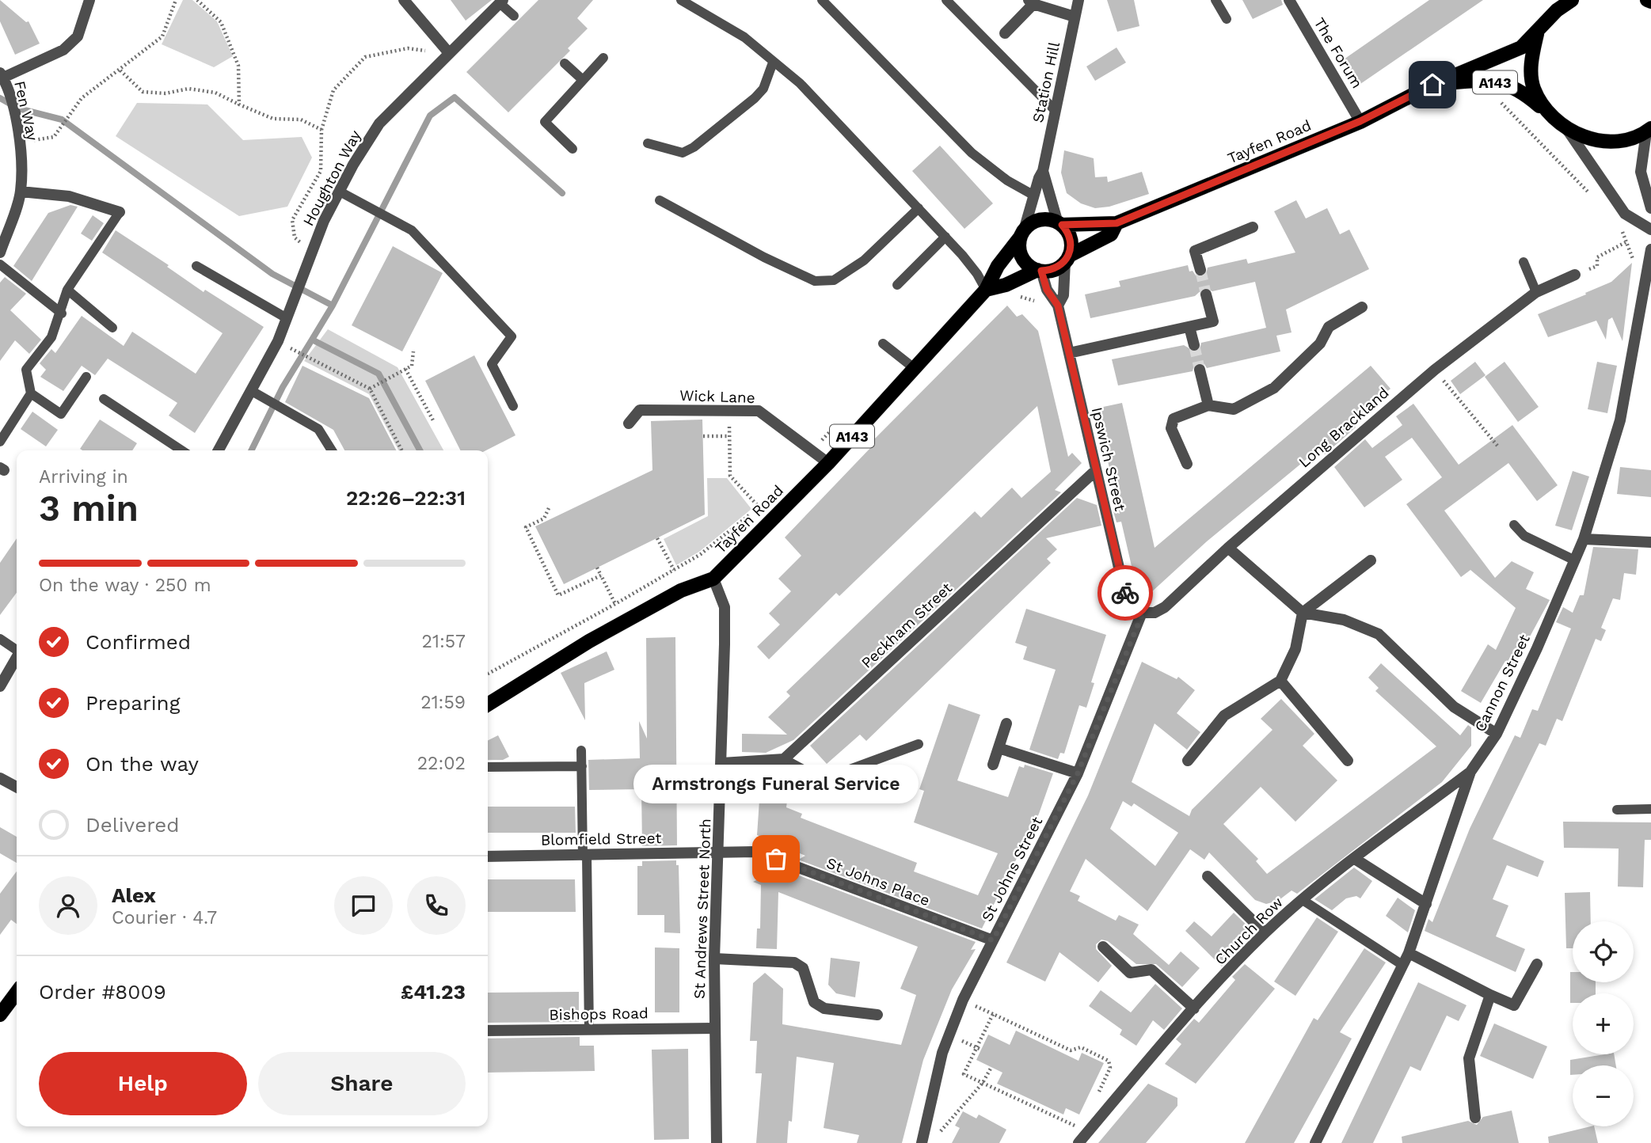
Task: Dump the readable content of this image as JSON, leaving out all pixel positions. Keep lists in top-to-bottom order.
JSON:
{
  "streets": {
    "main road": ["A143", "Tayfen Road"],
    "street": [
      "The Forum",
      "Station Hill",
      "Fen Way",
      "Houghton Way",
      "Wick Lane",
      "Long Brackland",
      "Ipswich Street",
      "Peckham Street",
      "Cannon Street",
      "Blomfield Street",
      "St Johns Street",
      "St Johns Place",
      "St Andrews Street North",
      "Church Row",
      "Bishops Road"
    ]
  },
  "crossings": [
    ["The Forum", "Tayfen Road"],
    ["Station Hill", "Tayfen Road"],
    ["Station Hill", "Ipswich Street"],
    ["A143", "Tayfen Road"],
    ["Tayfen Road", "Wick Lane"],
    ["Tayfen Road", "Ipswich Street"],
    ["Tayfen Road", "St Andrews Street North"],
    ["Long Brackland", "Ipswich Street"],
    ["Long Brackland", "St Johns Street"],
    ["Ipswich Street", "Peckham Street"],
    ["Ipswich Street", "St Johns Street"],
    ["Cannon Street", "Church Row"],
    ["Blomfield Street", "St Johns Place"],
    ["Blomfield Street", "St Andrews Street North"],
    ["St Johns Street", "St Johns Place"],
    ["St Johns Place", "St Andrews Street North"],
    ["St Andrews Street North", "Bishops Road"]
  ],
  "places": ["Armstrongs Funeral Service"],
  "page": {
    "heading": ["3 min", "Arriving in", "22:26–22:31"],
    "panel": [
      "Alex",
      "Courier · 4.7",
      "Order #8009",
      "£41.23"
    ],
    "bar": "On the way · 250 m",
    "list": [
      ["Confirmed", "21:57"],
      ["Preparing", "21:59"],
      ["On the way", "22:02"],
      "Delivered"
    ],
    "bubble": "Armstrongs Funeral Service",
    "map_buttons": ["+", "−"],
    "buttons": ["Help", "Share"]
  }
}
